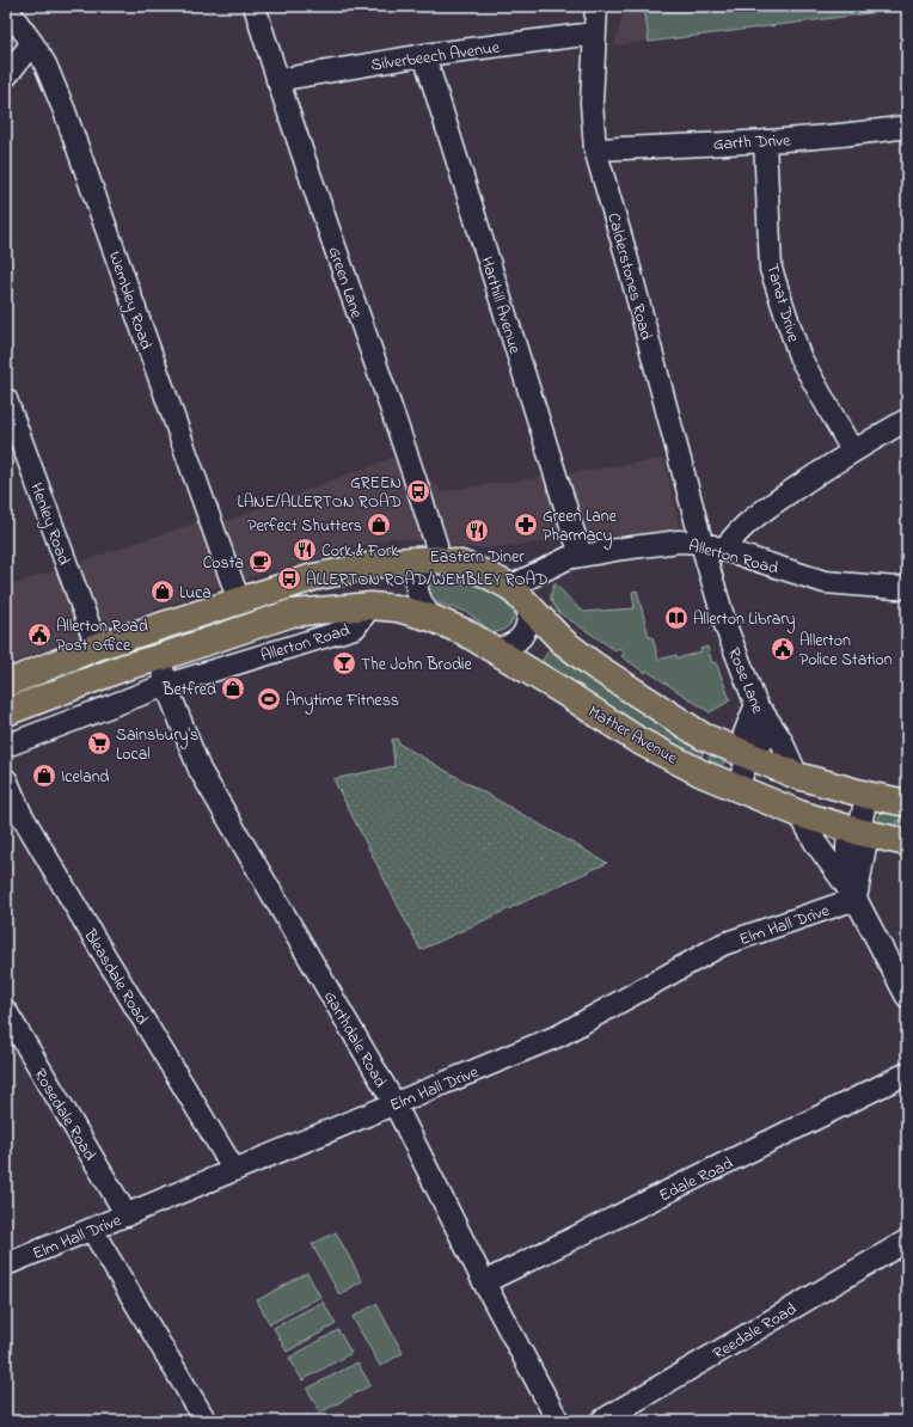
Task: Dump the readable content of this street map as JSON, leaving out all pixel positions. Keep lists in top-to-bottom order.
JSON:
{
  "streets": {
    "main road": ["Allerton Road", "Mather Avenue"],
    "street": [
      "Silverbeech Avenue",
      "Garth Drive",
      "Calderstones Road",
      "Green Lane",
      "Wembley Road",
      "Tanat Drive",
      "Harthill Avenue",
      "Henley Road",
      "Rose Lane",
      "Elm Hall Drive",
      "Bleasdale Road",
      "Garthdale Road",
      "Rosedale Road",
      "Edale Road",
      "Reedale Road"
    ]
  },
  "crossings": [
    ["Silverbeech Avenue", "Calderstones Road"],
    ["Silverbeech Avenue", "Green Lane"],
    ["Silverbeech Avenue", "Harthill Avenue"],
    ["Garth Drive", "Calderstones Road"],
    ["Garth Drive", "Tanat Drive"],
    ["Calderstones Road", "Allerton Road"],
    ["Calderstones Road", "Rose Lane"],
    ["Green Lane", "Mather Avenue"],
    ["Wembley Road", "Mather Avenue"],
    ["Harthill Avenue", "Allerton Road"],
    ["Allerton Road", "Rose Lane"],
    ["Allerton Road", "Mather Avenue"],
    ["Allerton Road", "Garthdale Road"],
    ["Rose Lane", "Mather Avenue"],
    ["Elm Hall Drive", "Bleasdale Road"],
    ["Elm Hall Drive", "Garthdale Road"],
    ["Elm Hall Drive", "Rosedale Road"],
    ["Garthdale Road", "Edale Road"]
  ],
  "places": {
    "bus stop": ["GREEN LANE/ALLERTON ROAD", "ALLERTON ROAD/WEMBLEY ROAD"],
    "shop": [
      "Perfect Shutters",
      "Luca",
      "Betfred",
      "Iceland"
    ],
    "pharmacy": ["Green Lane Pharmacy"],
    "restaurant": ["Eastern Diner", "Cork & Fork"],
    "cafe": ["Costa"],
    "library": ["Allerton Library"],
    "public building": ["Allerton Road Post Office", "Allerton Police Station"],
    "bar": ["The John Brodie"],
    "sports": ["Anytime Fitness"],
    "supermarket": ["Sainsbury's Local"]
  }
}
